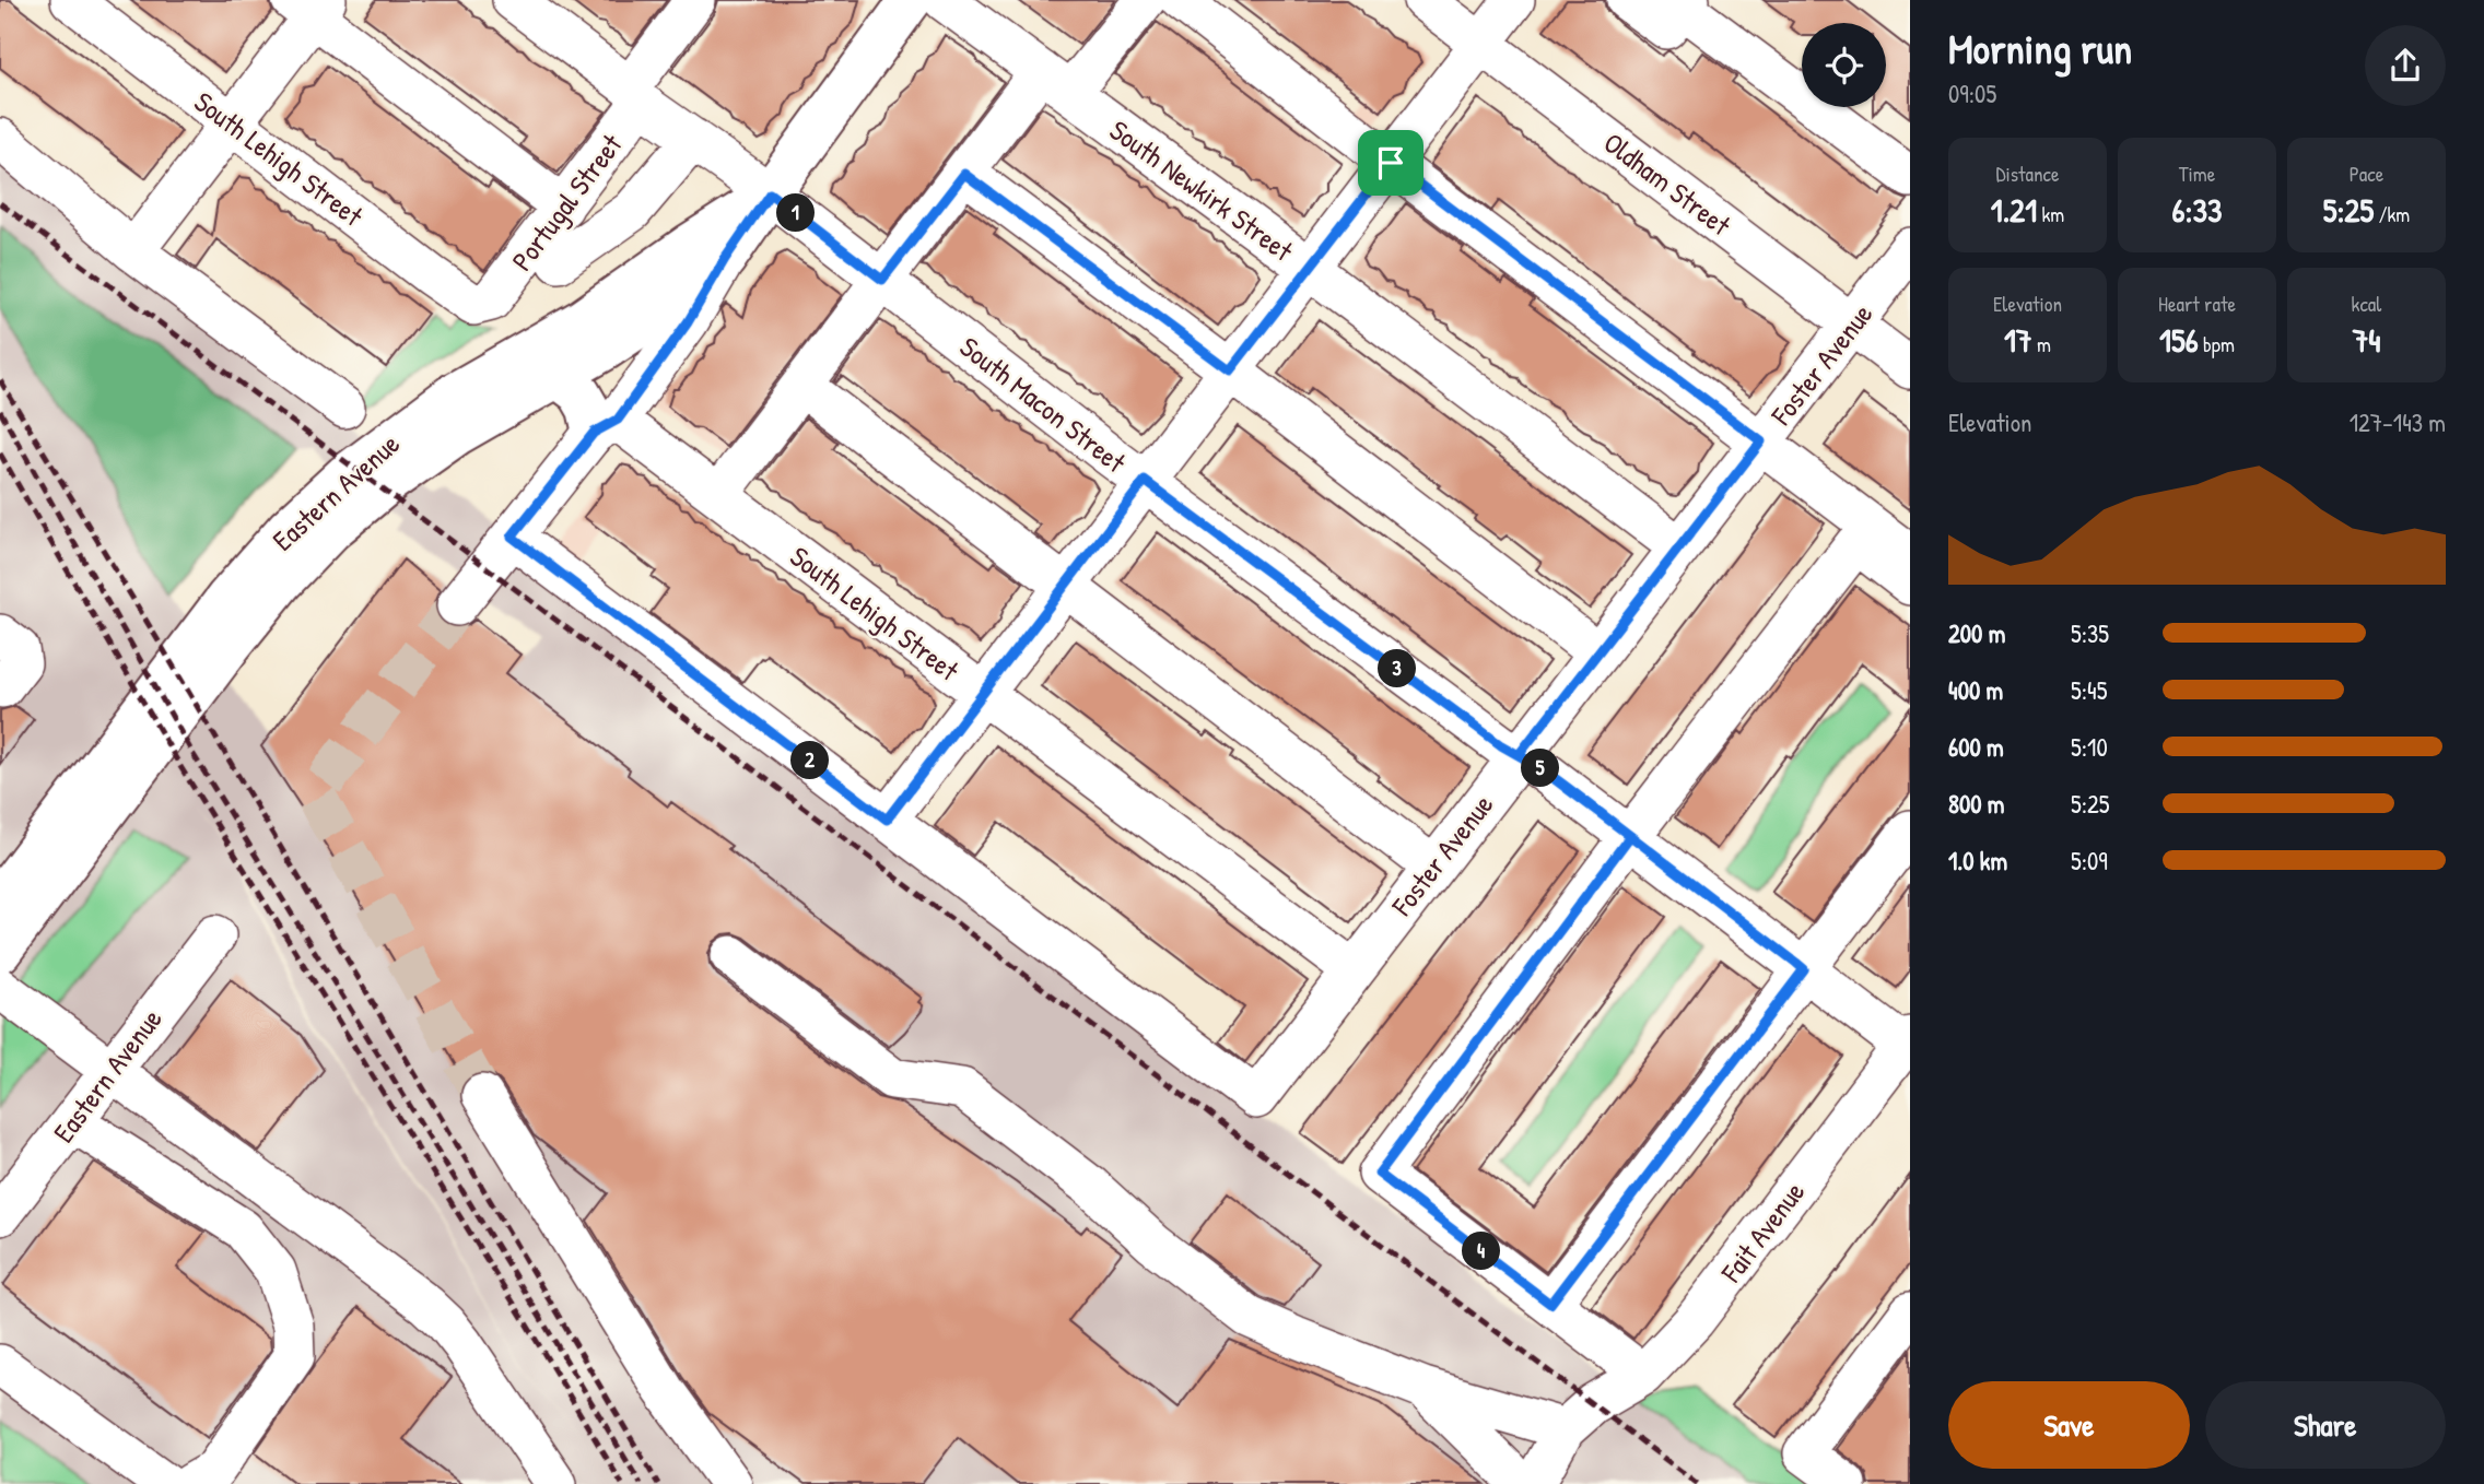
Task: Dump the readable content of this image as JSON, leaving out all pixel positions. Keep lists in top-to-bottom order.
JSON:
{
  "streets": {
    "main road": ["Eastern Avenue"],
    "street": [
      "South Lehigh Street",
      "Oldham Street",
      "South Newkirk Street",
      "Portugal Street",
      "Foster Avenue",
      "South Macon Street",
      "Fait Avenue"
    ]
  },
  "crossings": [
    ["South Lehigh Street", "Portugal Street"],
    ["South Lehigh Street", "Foster Avenue"],
    ["South Lehigh Street", "Eastern Avenue"],
    ["Oldham Street", "Foster Avenue"],
    ["South Newkirk Street", "Foster Avenue"],
    ["Portugal Street", "South Macon Street"],
    ["Foster Avenue", "South Macon Street"],
    ["South Macon Street", "Eastern Avenue"],
    ["South Macon Street", "Fait Avenue"]
  ],
  "page": {
    "heading": ["Morning run", "09:05"],
    "stats": [
      ["Distance", "1.21 km"],
      ["Time", "6:33"],
      ["Pace", "5:25 /km"],
      ["Elevation", "17 m"],
      ["Heart rate", "156 bpm"],
      ["kcal", "74"]
    ],
    "pins": [
      "1",
      "3",
      "2",
      "5",
      "4"
    ],
    "chart": ["Elevation", "127–143 m"],
    "list": [
      {
        "name": "200 m",
        "note": "5:35"
      },
      {
        "name": "400 m",
        "note": "5:45"
      },
      {
        "name": "600 m",
        "note": "5:10"
      },
      {
        "name": "800 m",
        "note": "5:25"
      },
      {
        "name": "1.0 km",
        "note": "5:09"
      }
    ],
    "buttons": ["Save", "Share"]
  }
}
